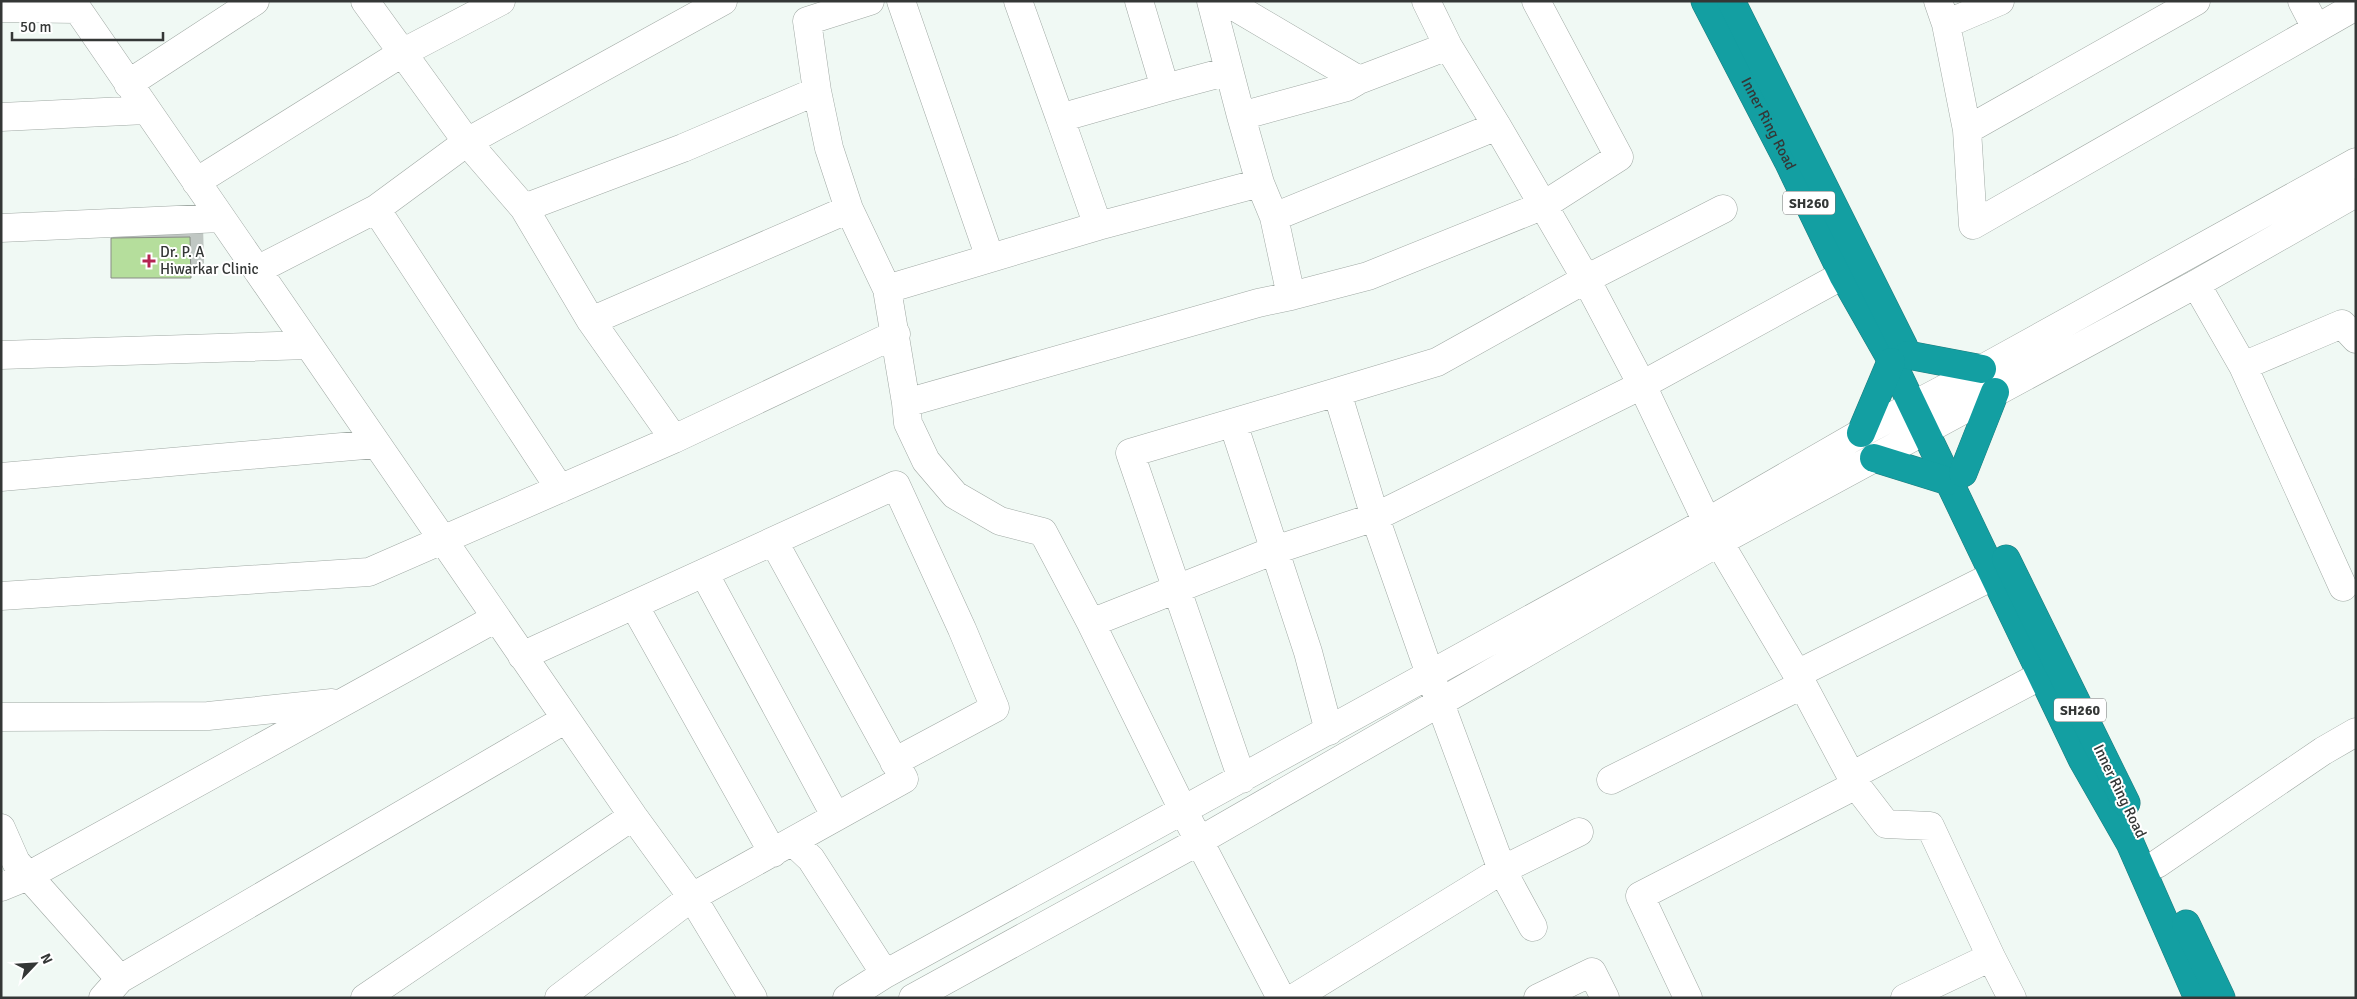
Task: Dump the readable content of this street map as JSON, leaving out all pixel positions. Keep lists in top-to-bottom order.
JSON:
{
  "streets": {
    "highway": ["Inner Ring Road", "SH260"]
  },
  "places": {
    "health": ["Dr. P. A Hiwarkar Clinic"]
  },
  "scale_bar": "50 m",
  "north": "top right"
}
